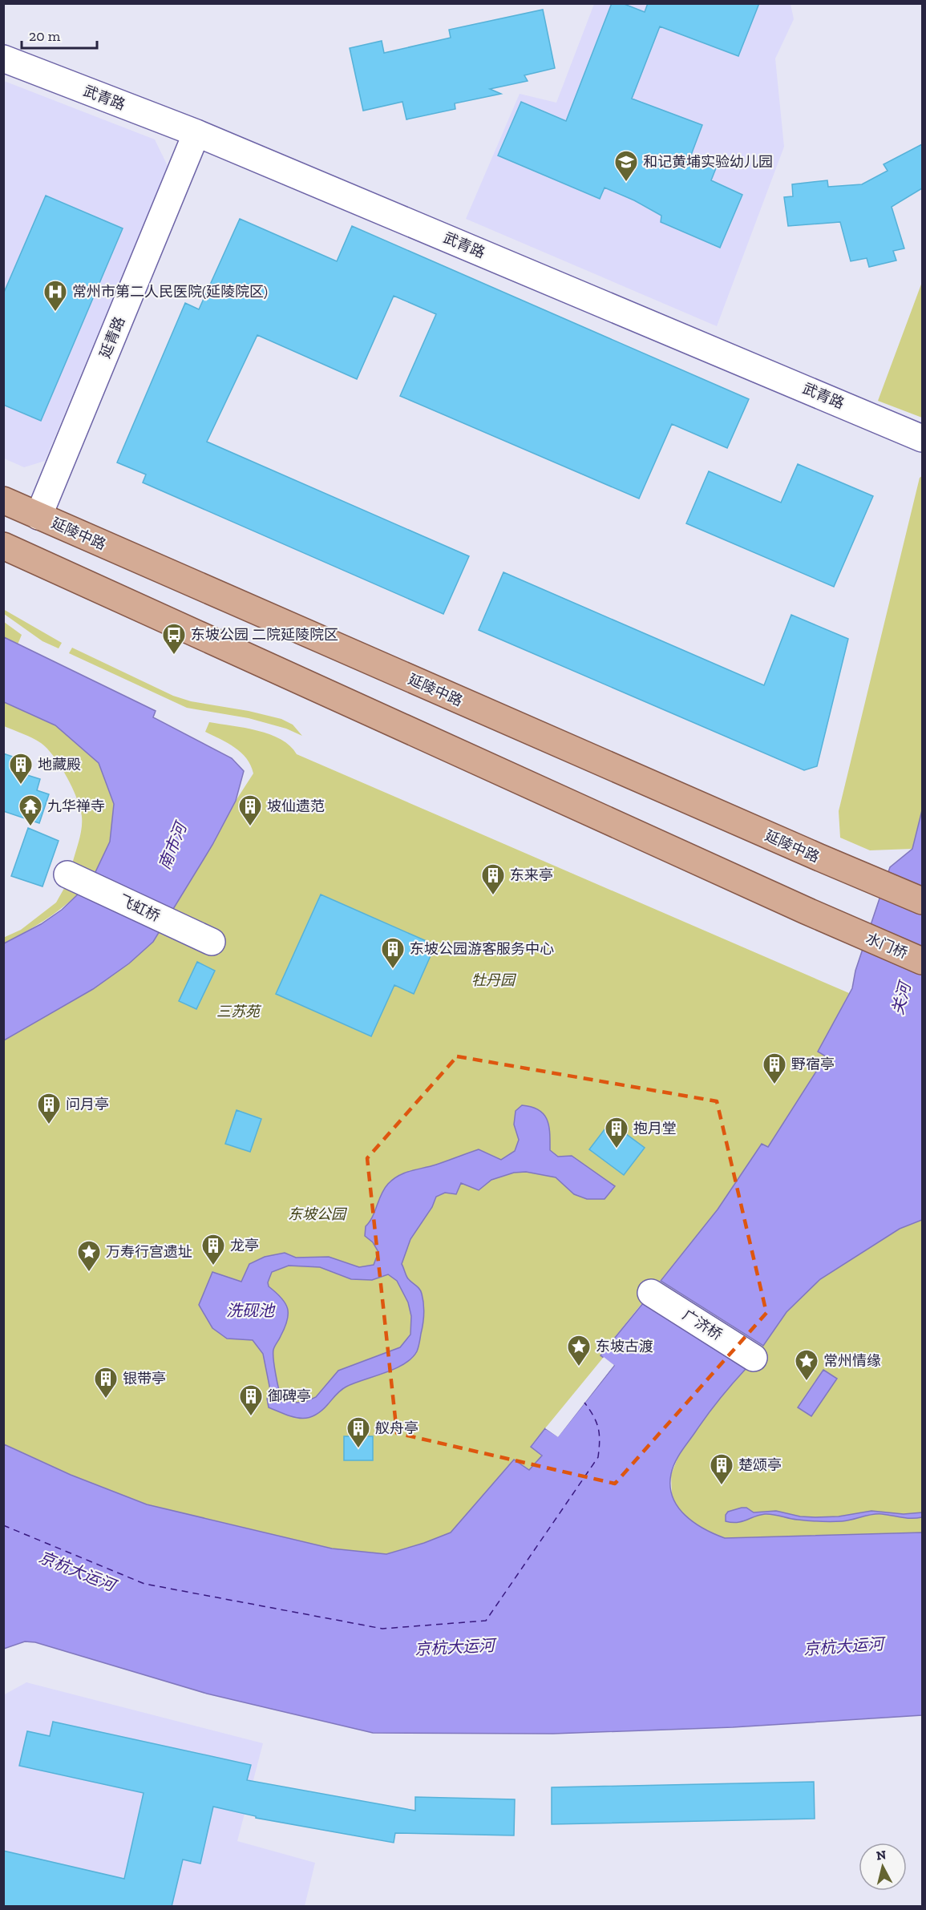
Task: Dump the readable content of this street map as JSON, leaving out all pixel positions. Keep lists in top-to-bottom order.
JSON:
{
  "streets": {
    "main road": ["延陵中路", "水门桥"],
    "street": [
      "武青路",
      "延青路",
      "飞虹桥",
      "广济桥"
    ]
  },
  "crossings": [
    ["武青路", "延青路"],
    ["延青路", "延陵中路"]
  ],
  "water": [
    "南市河",
    "关河",
    "洗砚池",
    "京杭大运河"
  ],
  "parks": ["牡丹园", "三苏苑", "东坡公园"],
  "places": {
    "school or university": ["和记黄埔实验幼儿园"],
    "hospital": ["常州市第二人民医院(延陵院区)"],
    "bus stop": ["东坡公园 二院延陵院区"],
    "building": [
      "地藏殿",
      "坡仙遗范",
      "东来亭",
      "东坡公园游客服务中心",
      "野宿亭",
      "问月亭",
      "抱月堂",
      "龙亭",
      "银带亭",
      "御碑亭",
      "舣舟亭",
      "楚颂亭"
    ],
    "temple": ["九华禅寺"],
    "place": ["万寿行宫遗址", "东坡古渡", "常州情缘"]
  },
  "scale_bar": "20 m",
  "north": "top"
}
